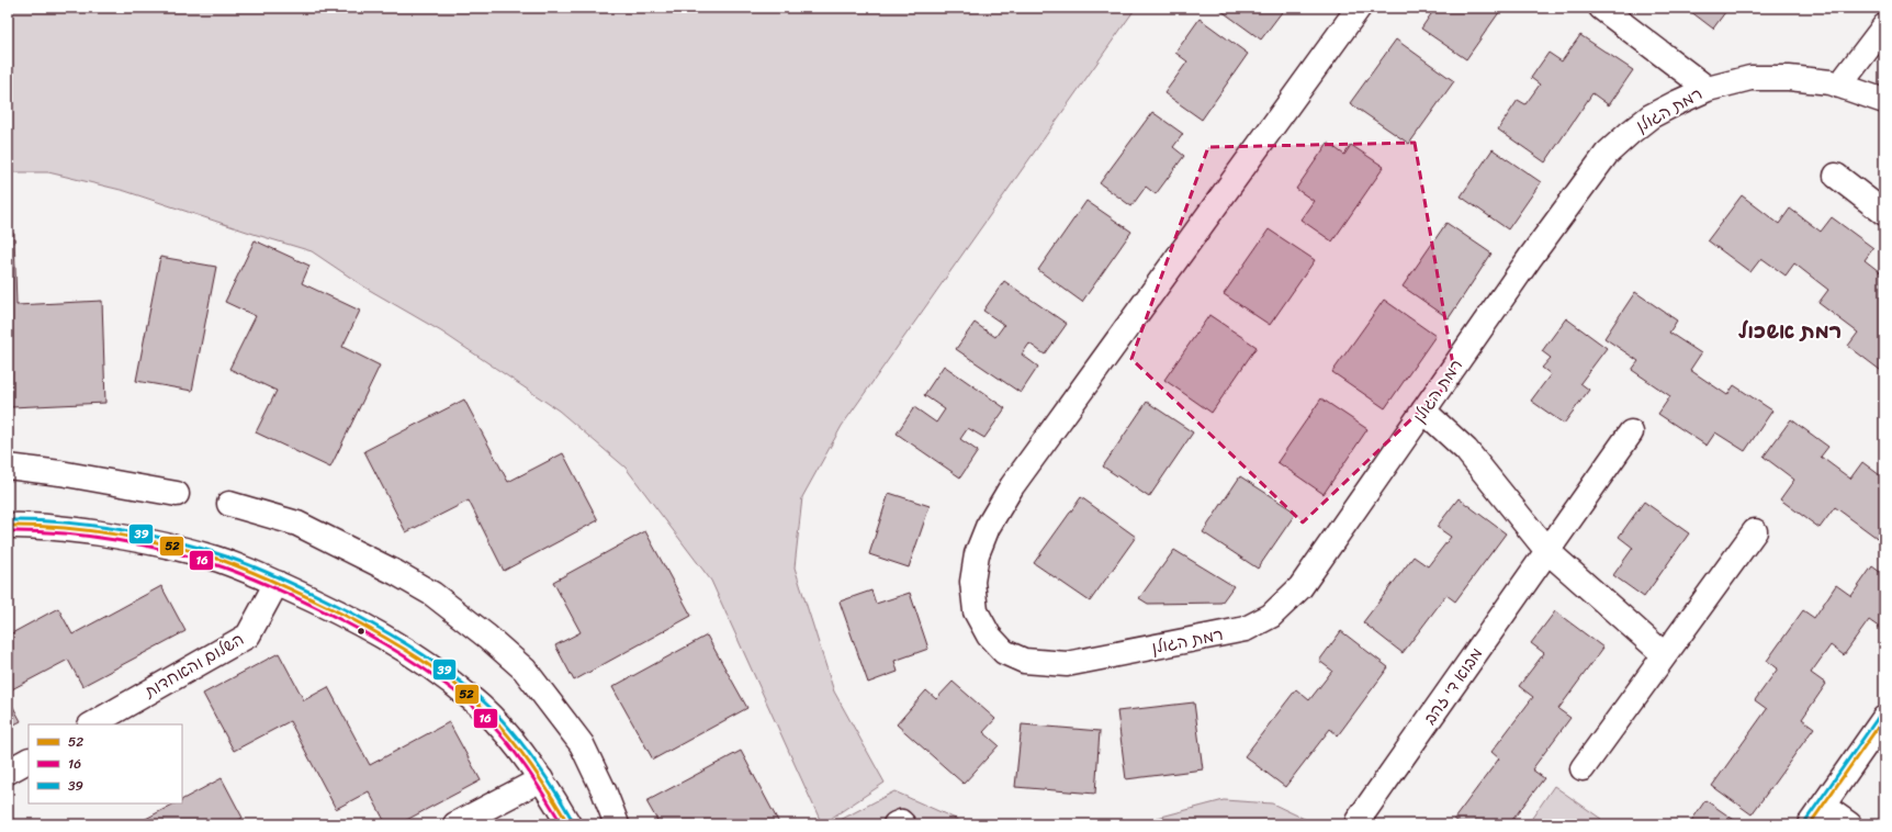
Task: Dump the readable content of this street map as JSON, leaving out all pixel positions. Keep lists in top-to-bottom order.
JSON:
{
  "streets": {
    "street": ["רמת הגולן", "השלום והאחדות", "מבוא די זהב"]
  },
  "districts": ["רמת אשכול"],
  "lines": ["transit line 39", "transit line 52", "transit line 16"],
  "legend": ["52", "16", "39"]
}
